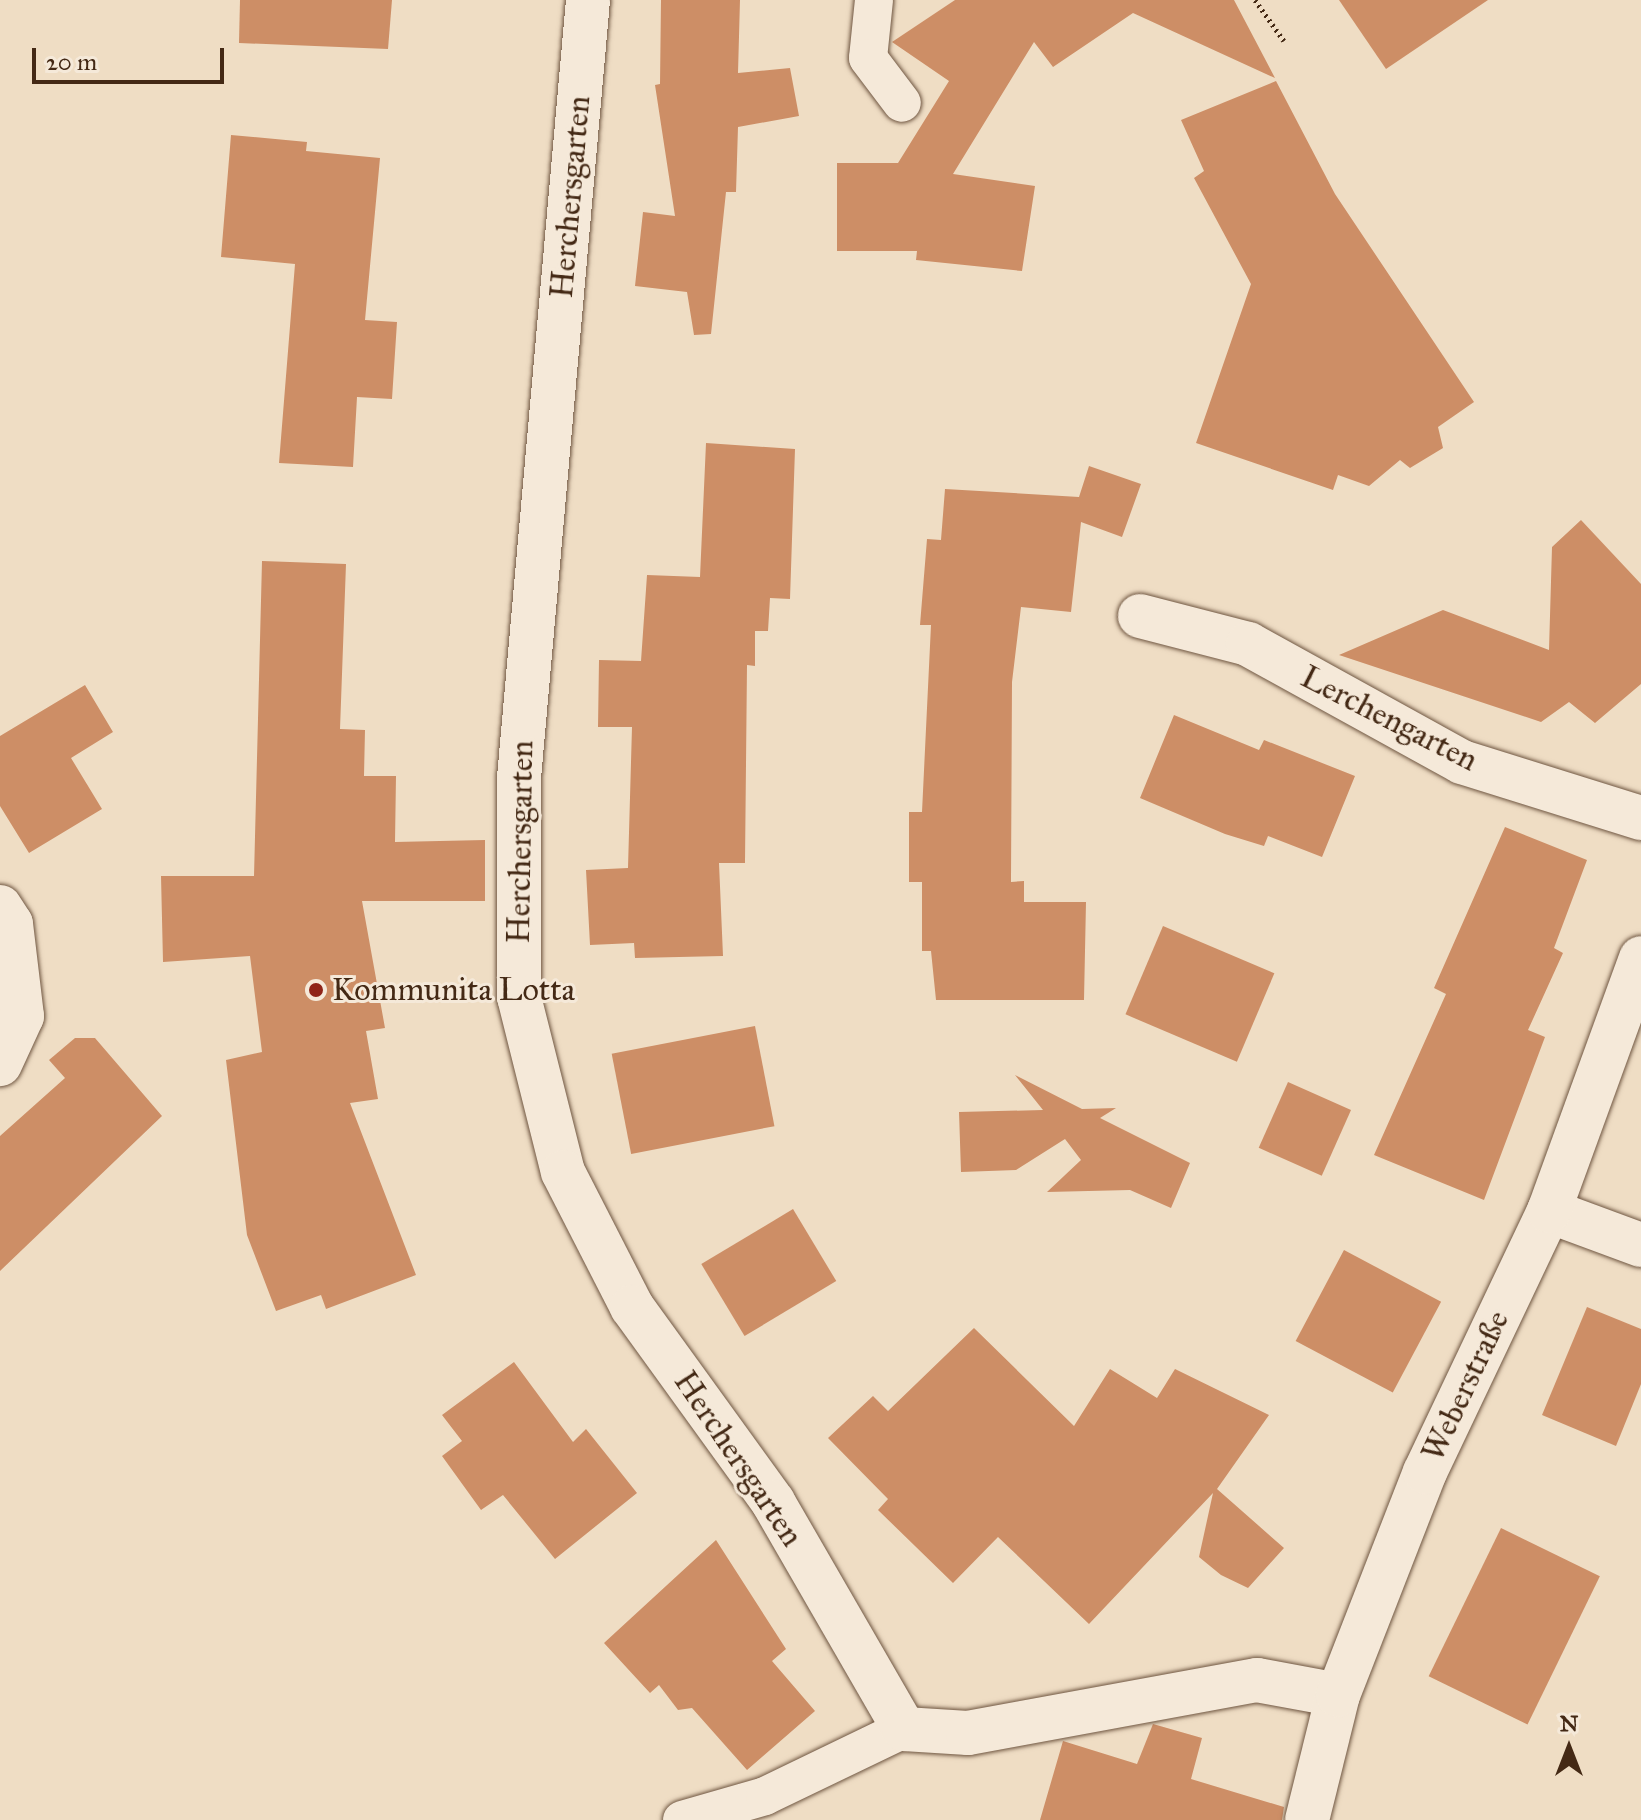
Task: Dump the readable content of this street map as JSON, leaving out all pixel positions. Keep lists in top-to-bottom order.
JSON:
{
  "streets": {
    "street": ["Herchersgarten", "Lerchengarten", "Weberstraße"]
  },
  "places": ["Kommunita Lotta"],
  "scale_bar": "20 m",
  "north": "top"
}
